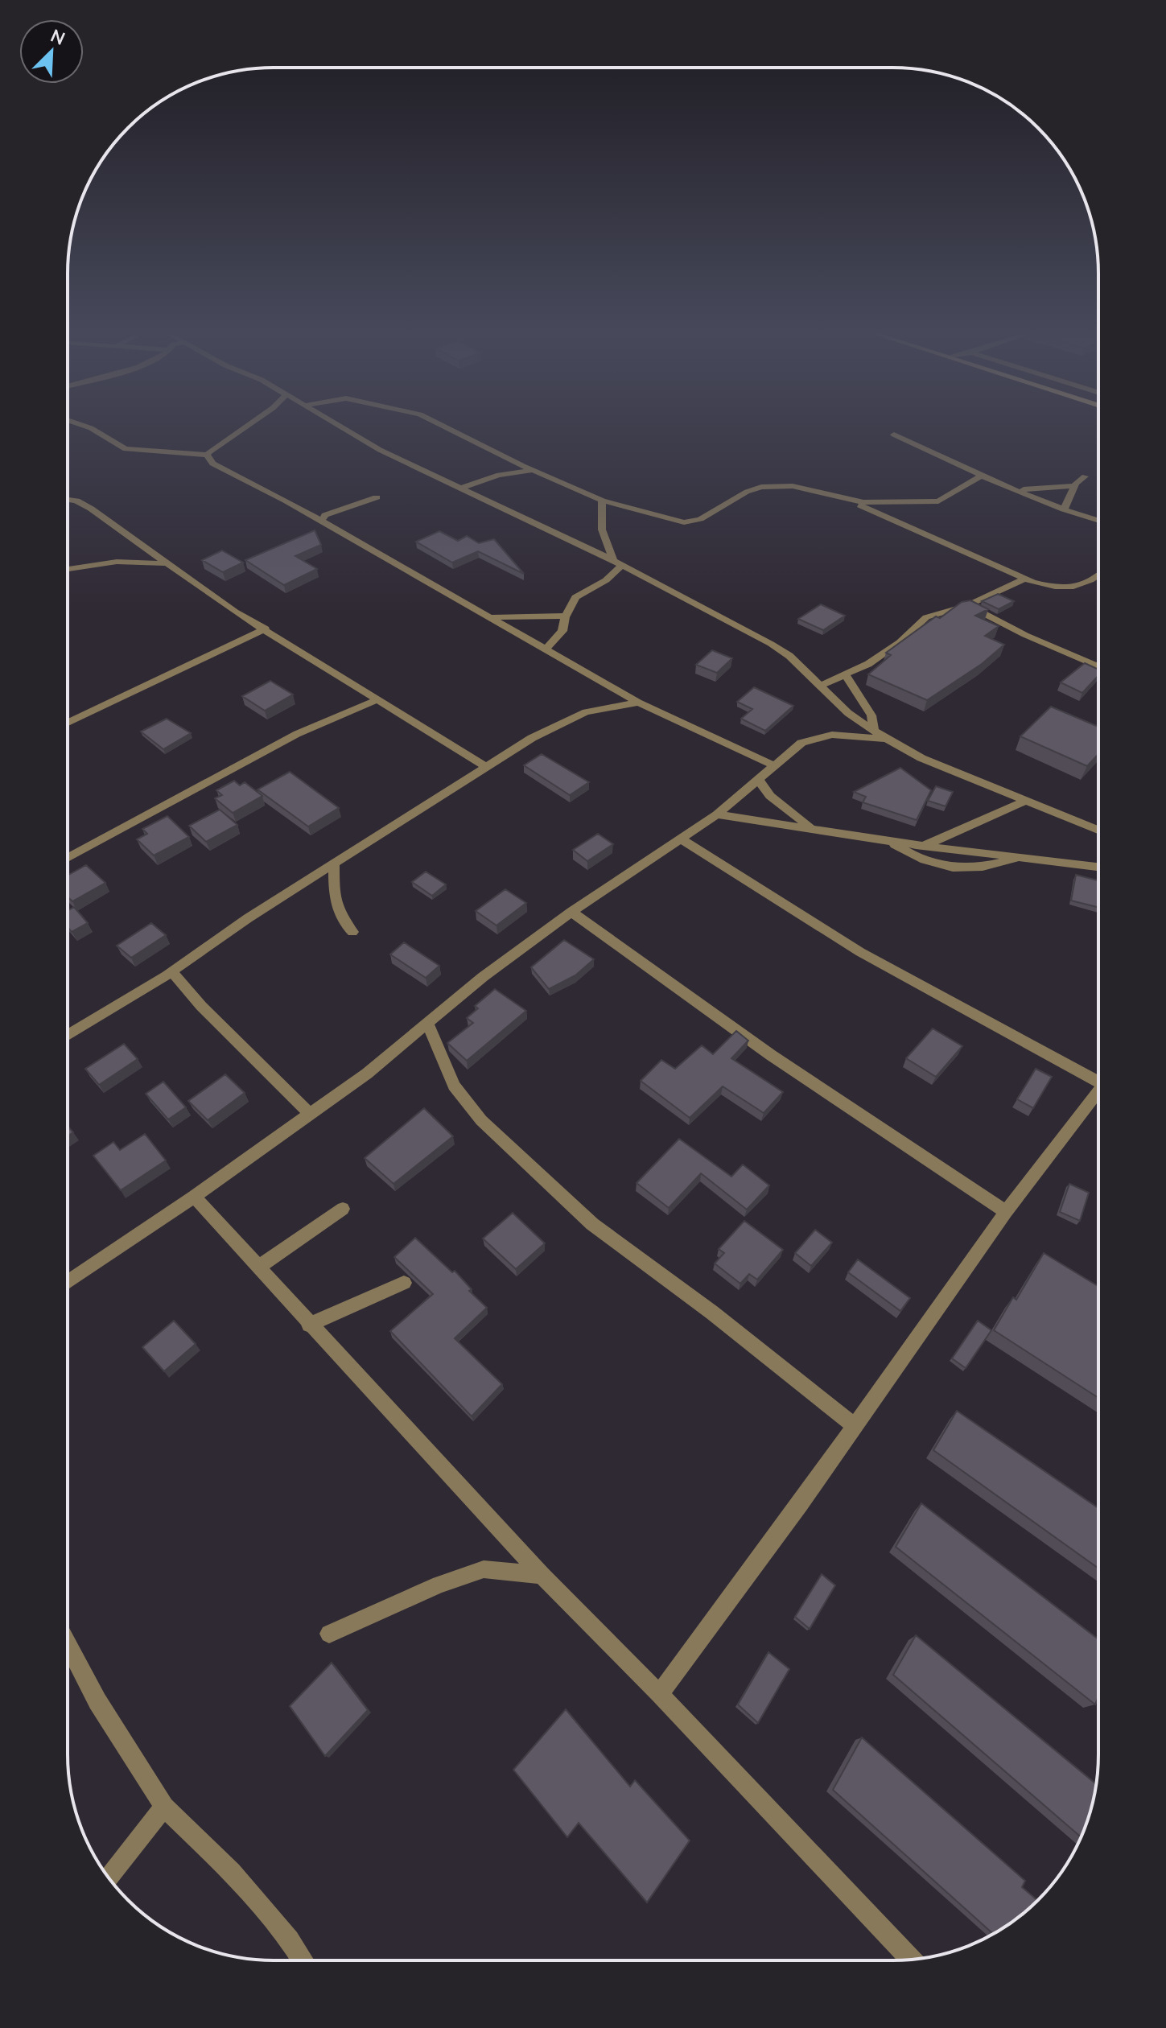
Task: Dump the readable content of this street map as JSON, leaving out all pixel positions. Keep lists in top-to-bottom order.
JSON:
{
  "north": "top right"
}
